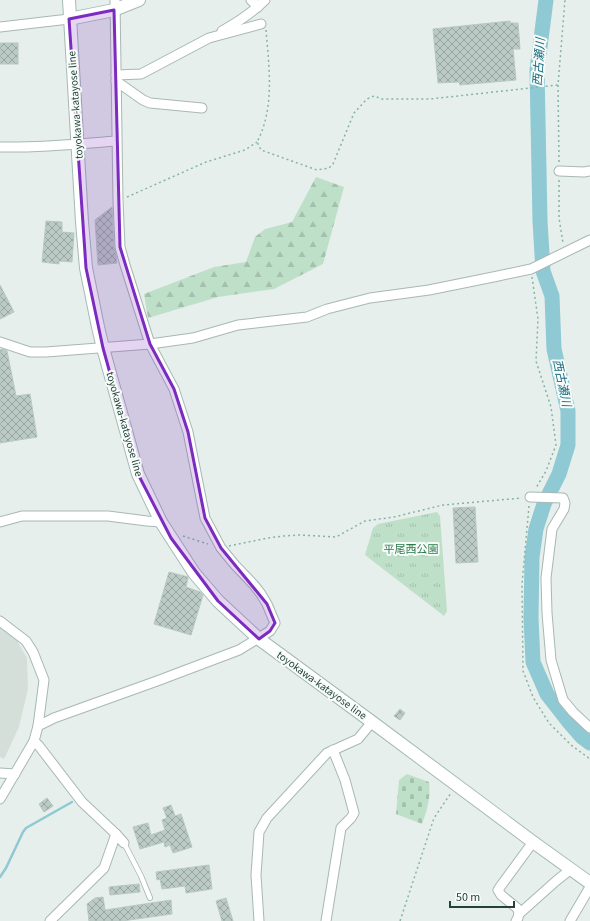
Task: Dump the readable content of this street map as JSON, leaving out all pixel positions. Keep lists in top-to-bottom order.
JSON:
{
  "streets": {
    "main road": ["toyokawa-katayose line"]
  },
  "water": ["西古瀬川"],
  "parks": ["平尾西公園"],
  "scale_bar": "50 m"
}
